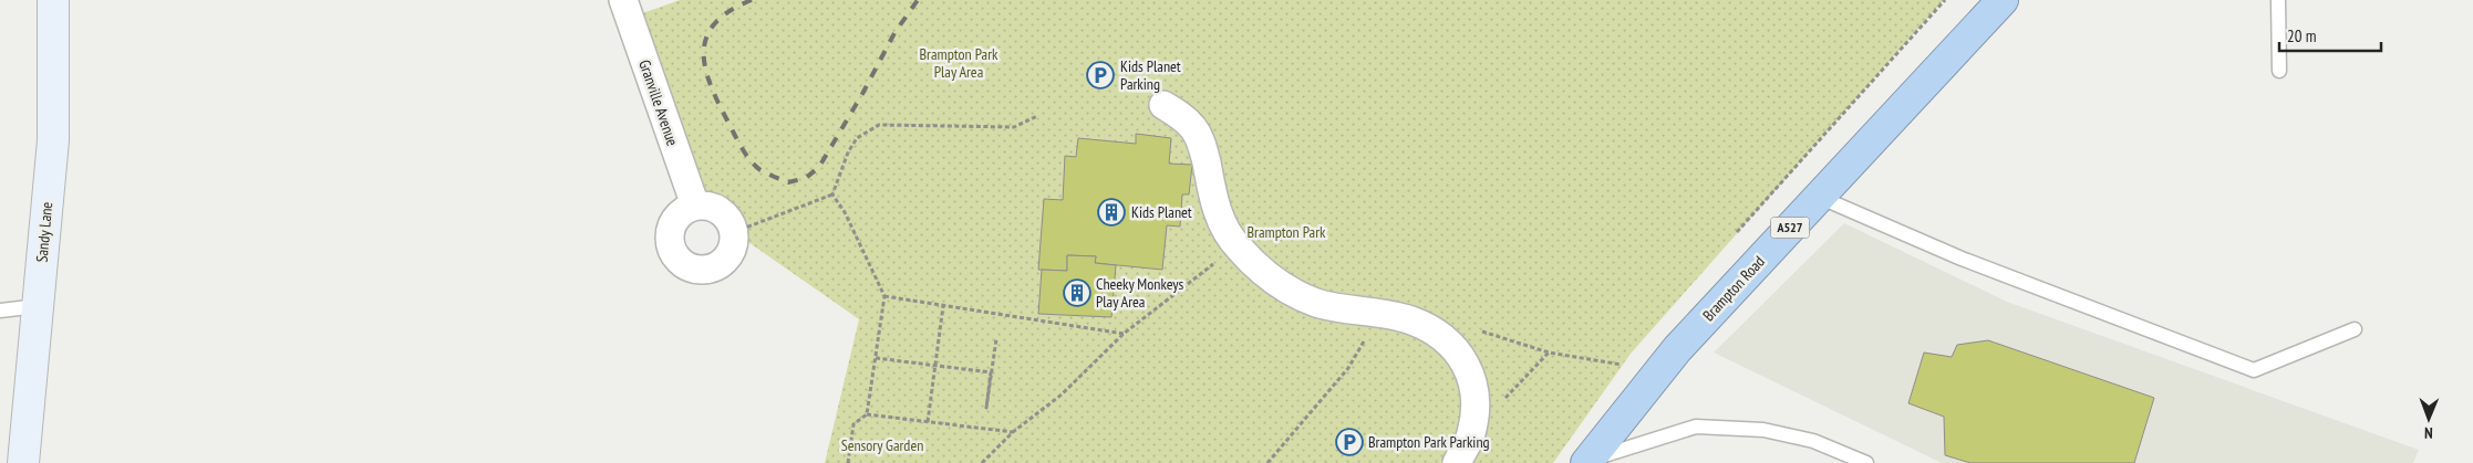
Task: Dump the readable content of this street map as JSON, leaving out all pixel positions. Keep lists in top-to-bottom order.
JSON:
{
  "streets": {
    "highway": ["A527", "Brampton Road"],
    "street": ["Granville Avenue", "Sandy Lane"]
  },
  "parks": ["Brampton Park Play Area", "Brampton Park", "Sensory Garden"],
  "places": {
    "parking": ["Kids Planet Parking", "Brampton Park Parking"],
    "building": ["Kids Planet", "Cheeky Monkeys Play Area"]
  },
  "scale_bar": "20 m",
  "north": "bottom"
}
